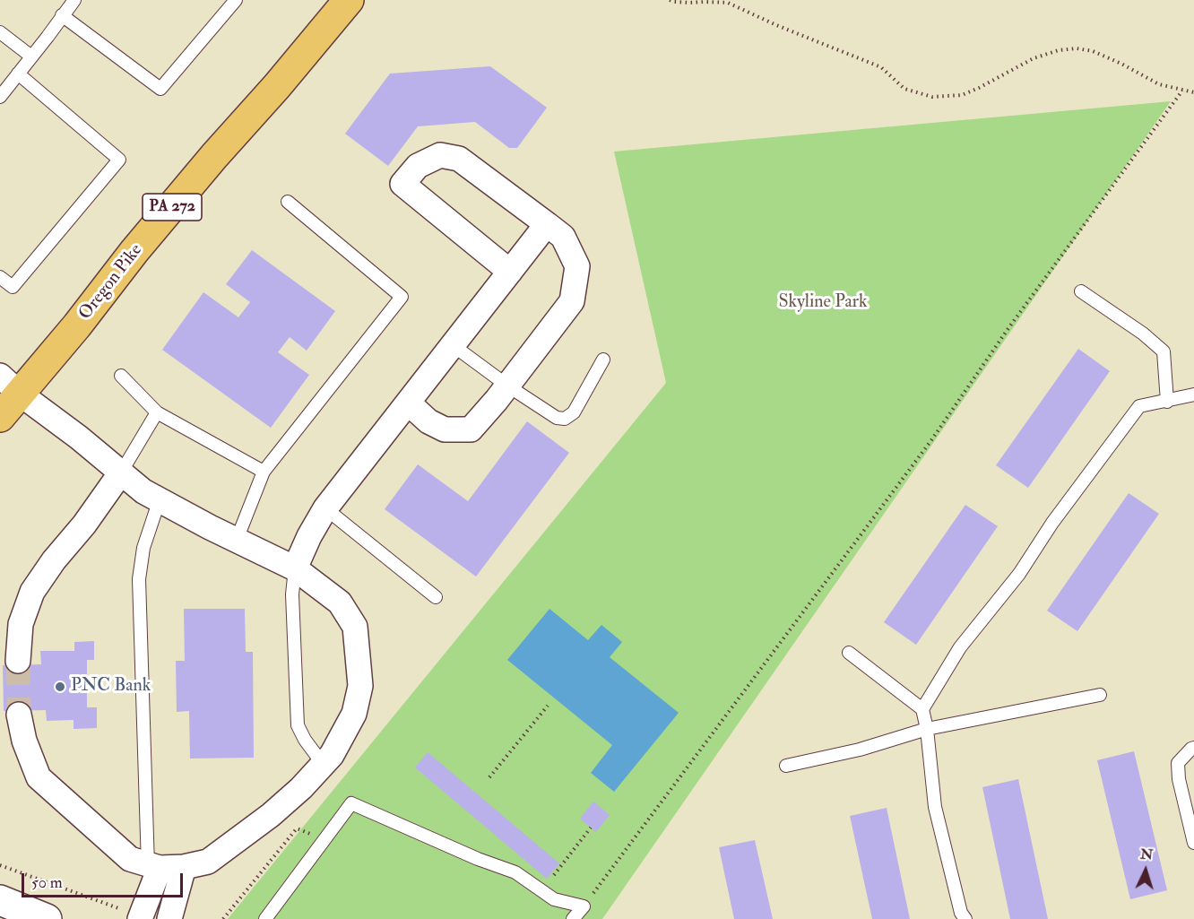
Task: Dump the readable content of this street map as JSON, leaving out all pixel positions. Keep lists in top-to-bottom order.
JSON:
{
  "streets": {
    "main road": ["PA 272", "Oregon Pike"]
  },
  "parks": ["Skyline Park"],
  "places": ["PNC Bank"],
  "scale_bar": "50 m",
  "north": "top"
}
